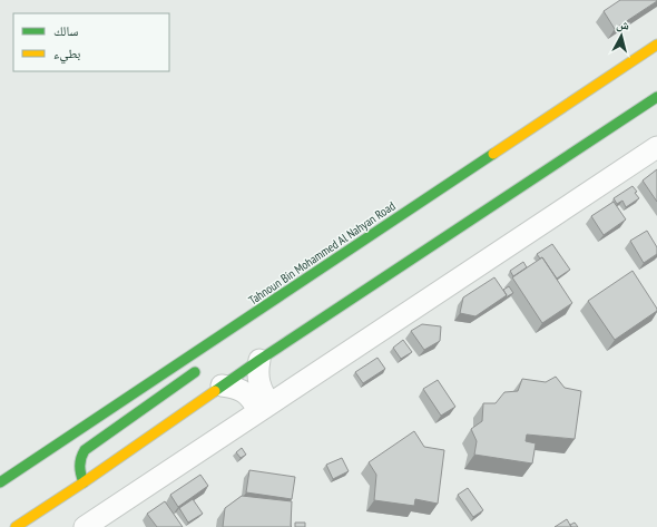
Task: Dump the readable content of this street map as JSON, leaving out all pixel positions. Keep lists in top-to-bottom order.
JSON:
{
  "streets": {
    "main road": ["Tahnoun Bin Mohammed Al Nahyan Road"]
  },
  "legend": ["سالك", "بطيء"],
  "north": "top"
}
